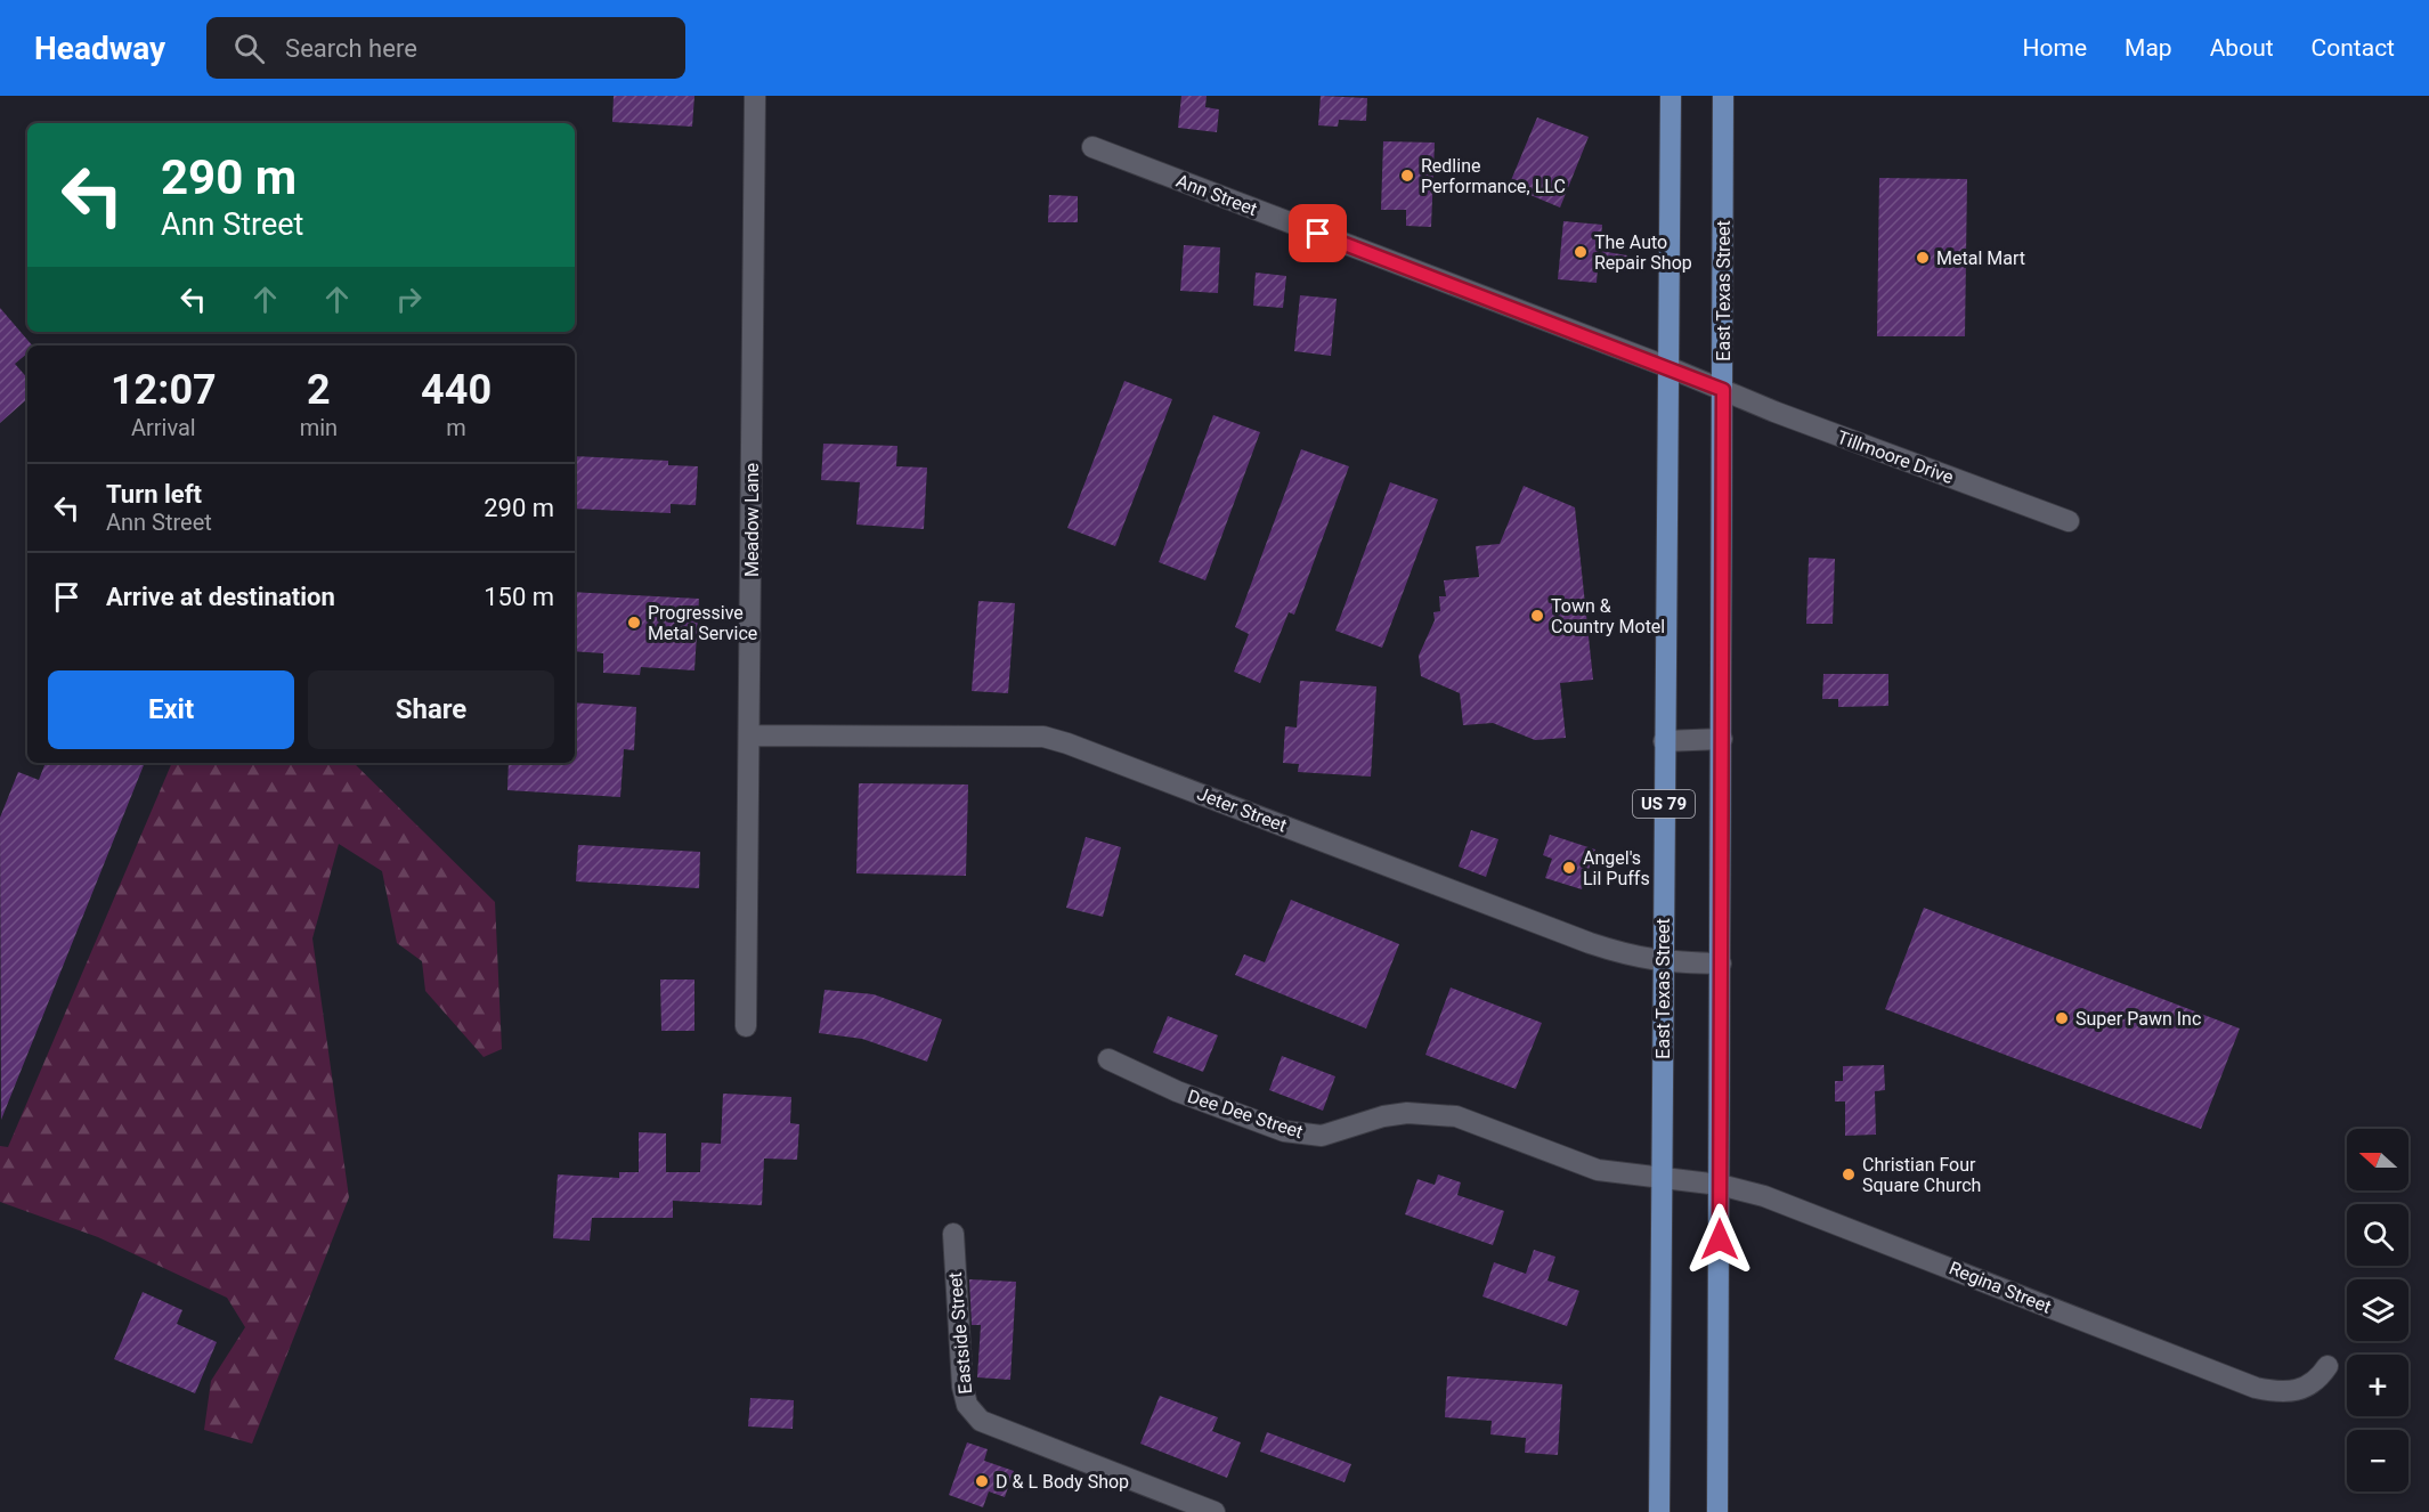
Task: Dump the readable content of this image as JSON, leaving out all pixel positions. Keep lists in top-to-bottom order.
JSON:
{
  "streets": {
    "main road": ["East Texas Street", "US 79"],
    "street": [
      "Ann Street",
      "Tillmoore Drive",
      "Meadow Lane",
      "Jeter Street",
      "Dee Dee Street",
      "Regina Street",
      "Eastside Street"
    ]
  },
  "crossings": [
    ["Ann Street", "East Texas Street"],
    ["Ann Street", "Tillmoore Drive"],
    ["East Texas Street", "Tillmoore Drive"],
    ["East Texas Street", "Jeter Street"],
    ["East Texas Street", "Dee Dee Street"],
    ["East Texas Street", "Regina Street"],
    ["Meadow Lane", "Jeter Street"],
    ["Dee Dee Street", "Regina Street"]
  ],
  "places": [
    "Redline Performance, LLC",
    "The Auto Repair Shop",
    "Metal Mart",
    "Town & Country Motel",
    "Progressive Metal Service",
    "Angel's Lil Puffs",
    "Super Pawn Inc",
    "Christian Four Square Church",
    "D & L Body Shop"
  ],
  "north": "left",
  "page": {
    "header": "Headway",
    "search": "Search here",
    "nav": [
      "Home",
      "Map",
      "About",
      "Contact"
    ],
    "turn": ["290 m", "Ann Street"],
    "eta": [
      "12:07",
      "Arrival",
      "2",
      "min",
      "440",
      "m"
    ],
    "list": [
      {
        "name": "Turn left",
        "note": "Ann Street",
        "value": "290 m"
      },
      {
        "name": "Arrive at destination",
        "value": "150 m"
      }
    ],
    "buttons": ["Exit", "Share"],
    "map_buttons": ["+", "−"]
  }
}
